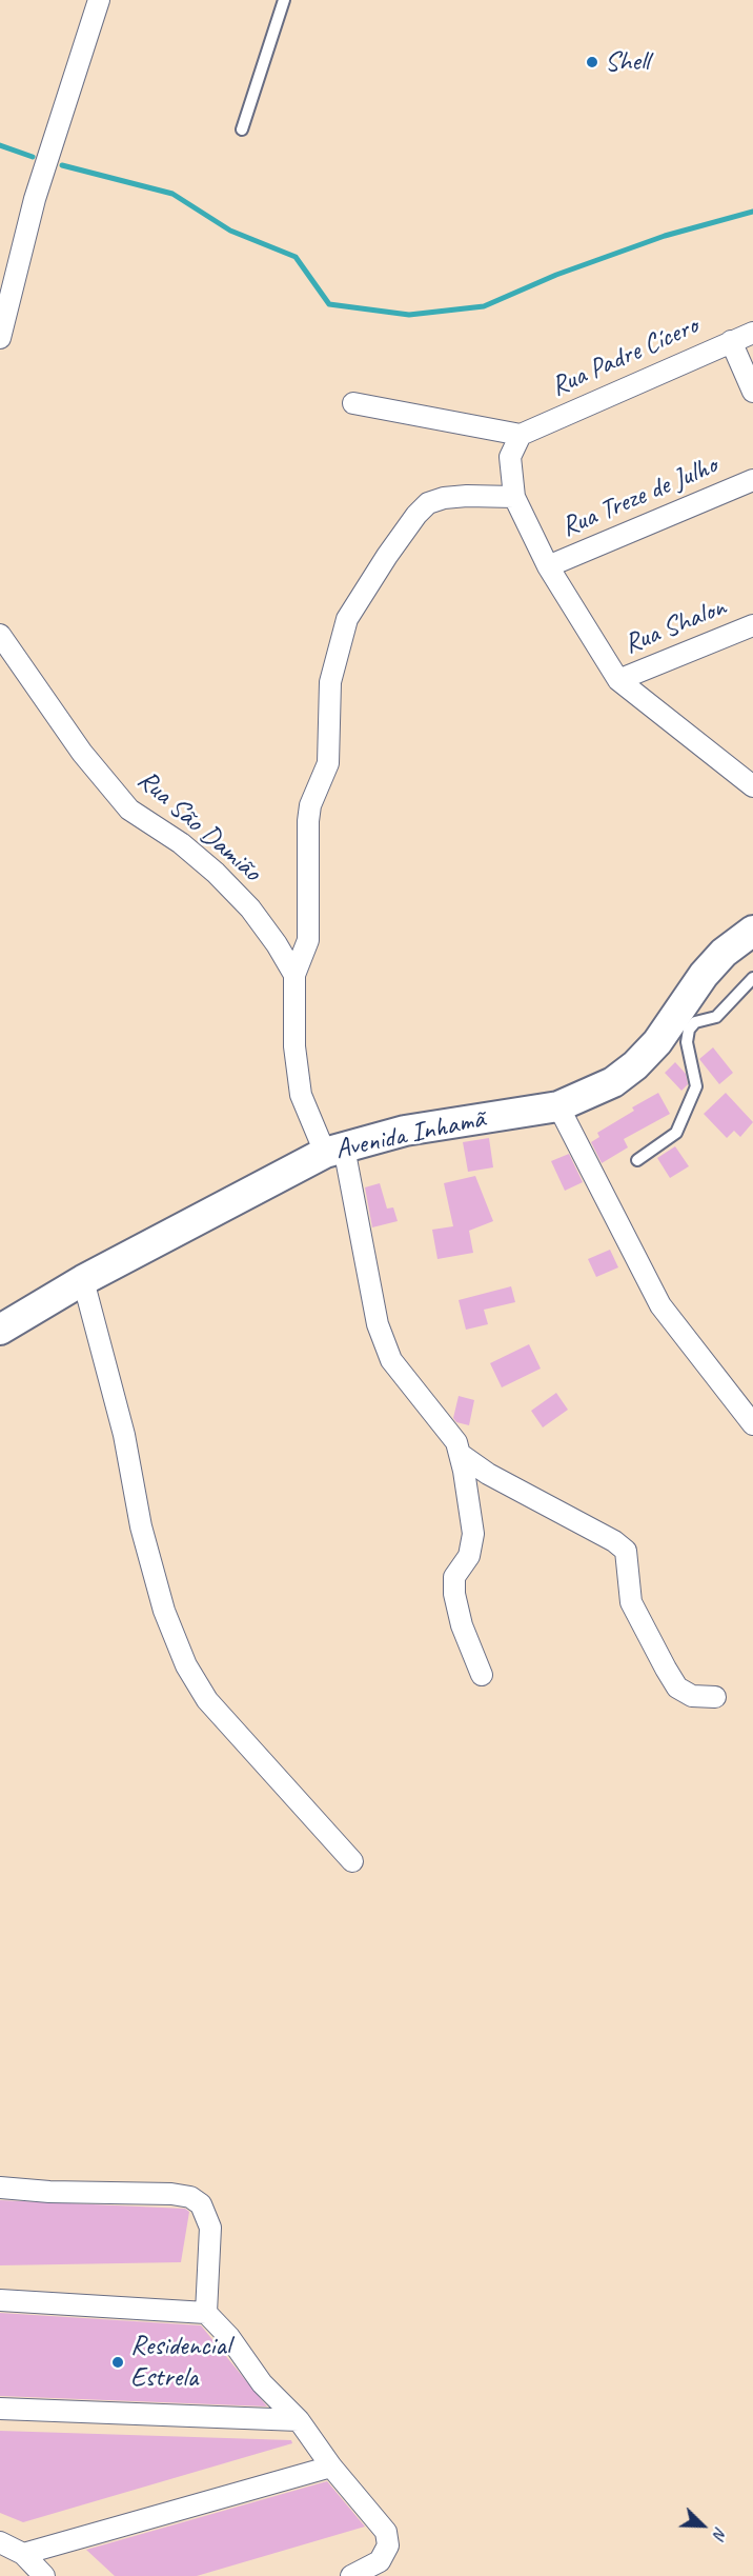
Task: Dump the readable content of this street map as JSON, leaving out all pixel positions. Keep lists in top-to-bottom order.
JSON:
{
  "streets": {
    "street": [
      "Rua Padre Cícero",
      "Rua Treze de Julho",
      "Rua Shalon",
      "Rua São Damião",
      "Avenida Inhamã"
    ]
  },
  "places": ["Shell", "Residencial Estrela"],
  "north": "bottom right"
}
